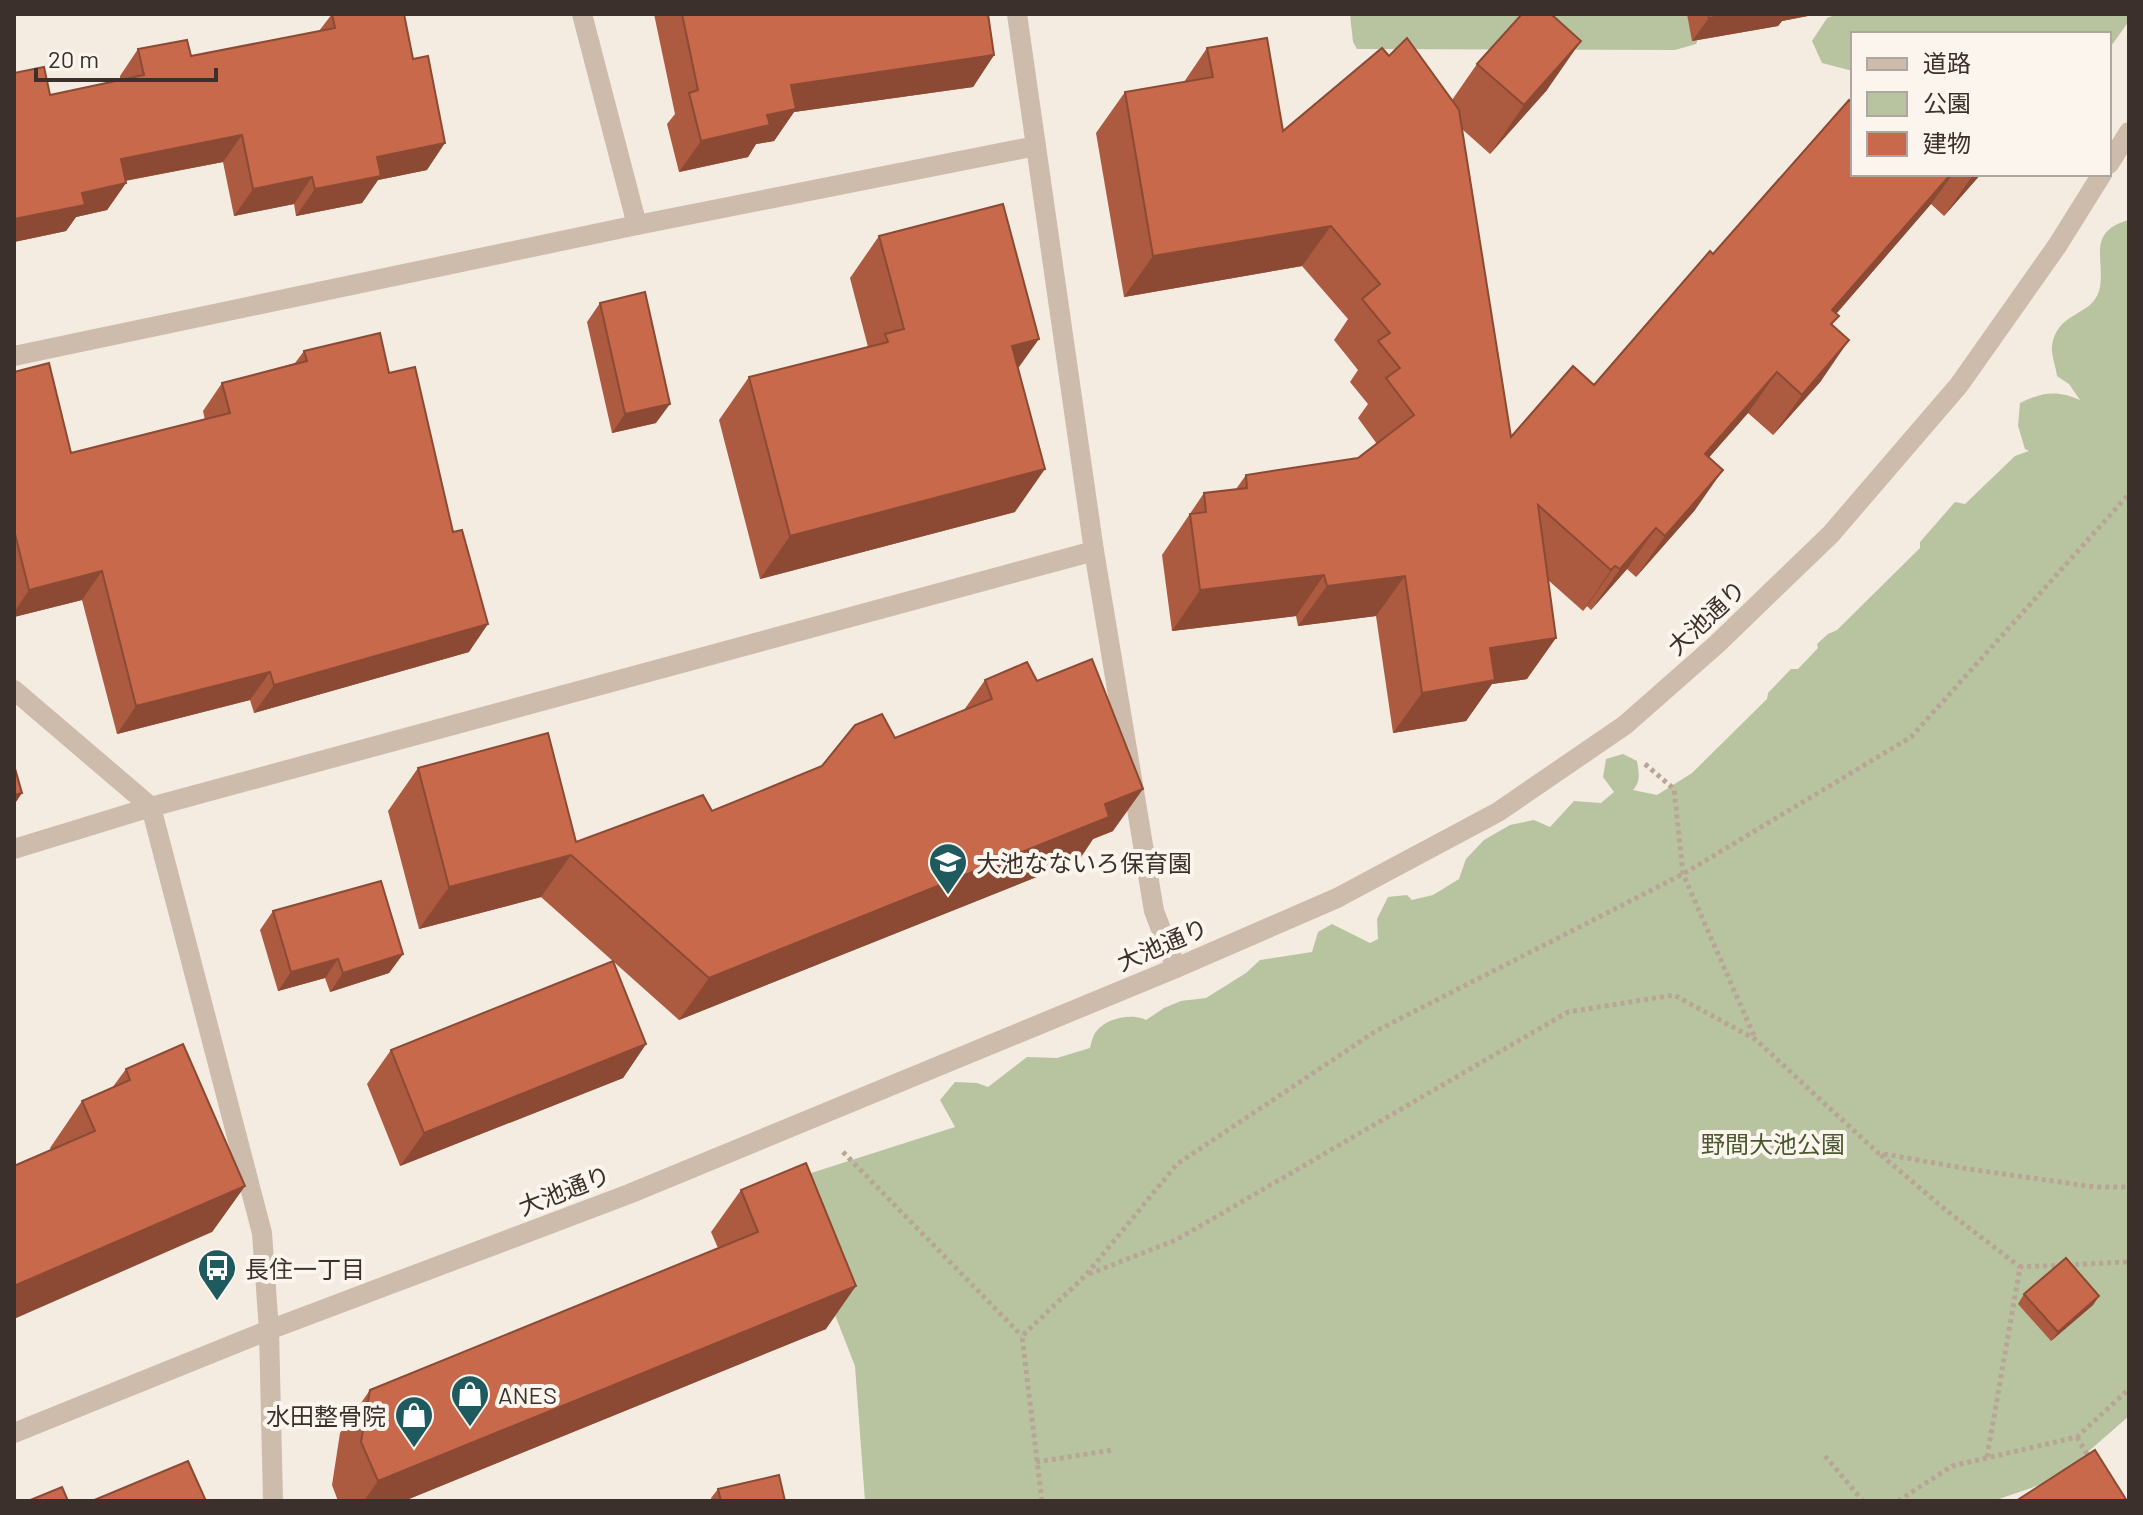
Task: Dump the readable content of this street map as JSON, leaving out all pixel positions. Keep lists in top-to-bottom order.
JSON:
{
  "streets": {
    "street": ["大池通り"]
  },
  "parks": ["野間大池公園"],
  "places": {
    "school or university": ["大池なないろ保育園"],
    "bus stop": ["長住一丁目"],
    "shop": ["ANES", "水田整骨院"]
  },
  "legend": ["道路", "公園", "建物"],
  "scale_bar": "20 m"
}
